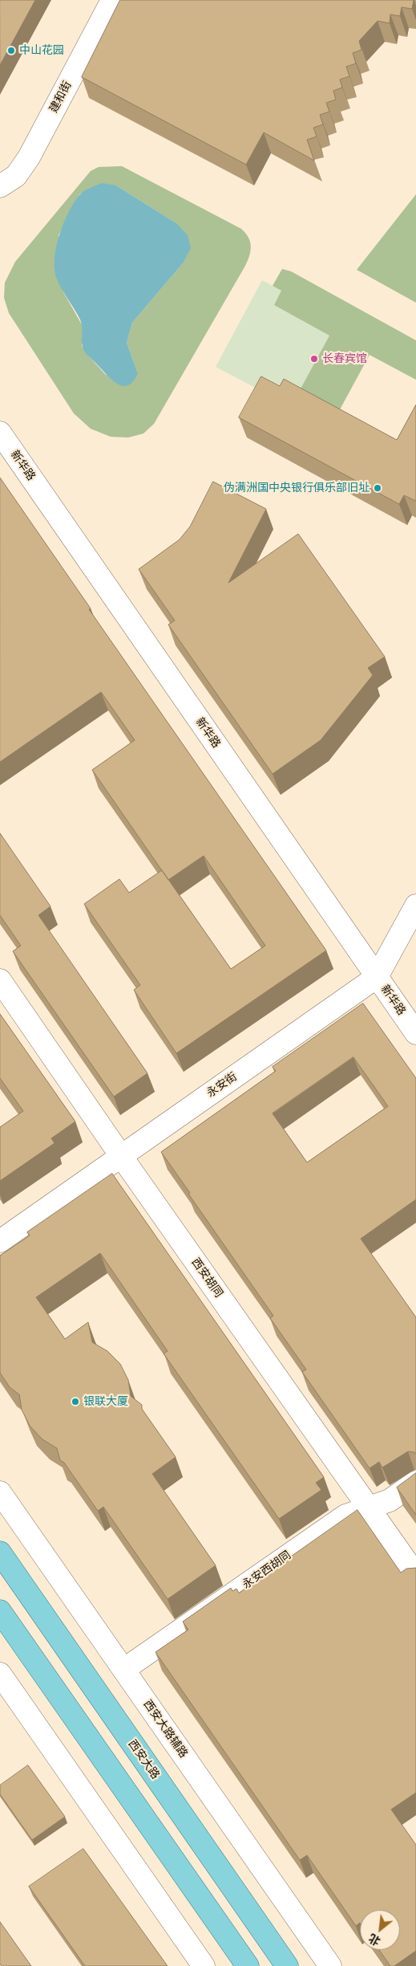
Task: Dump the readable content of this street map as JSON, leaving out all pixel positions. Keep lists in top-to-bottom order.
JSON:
{
  "streets": {
    "main road": ["西安大路"],
    "street": [
      "建和街",
      "新华路",
      "永安街",
      "西安胡同",
      "永安西胡同",
      "西安大路辅路"
    ]
  },
  "crossings": [
    ["新华路", "永安街"],
    ["永安街", "西安胡同"],
    ["西安胡同", "永安西胡同"],
    ["永安西胡同", "西安大路辅路"]
  ],
  "places": [
    "中山花园",
    "长春宾馆",
    "伪满洲国中央银行俱乐部旧址",
    "银联大厦"
  ],
  "north": "bottom left"
}
